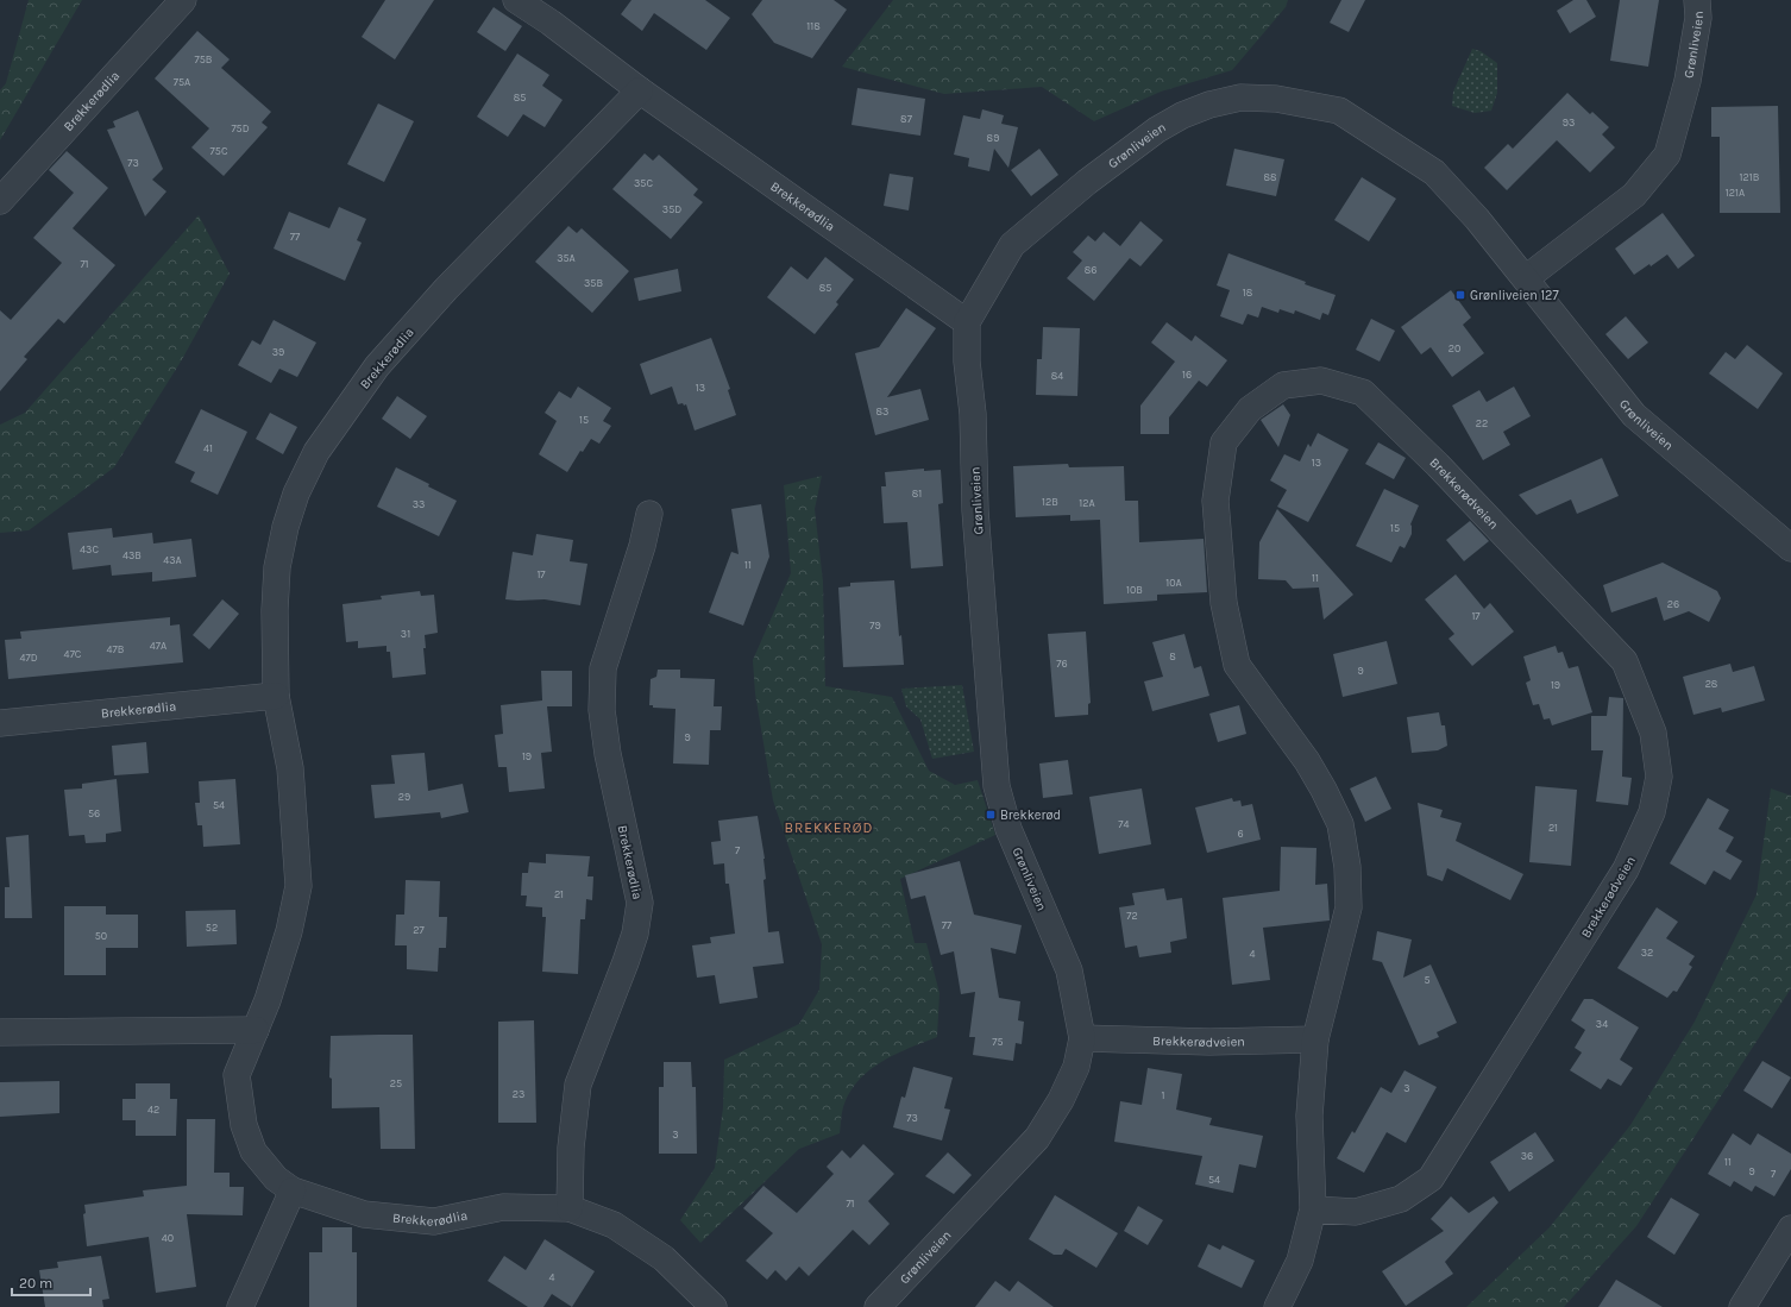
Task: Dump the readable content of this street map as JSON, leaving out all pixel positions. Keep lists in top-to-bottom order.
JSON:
{
  "streets": {
    "street": ["Grønliveien", "Brekkerødlia", "Brekkerødveien"]
  },
  "crossings": [
    ["Grønliveien", "Brekkerødlia"],
    ["Grønliveien", "Brekkerødveien"]
  ],
  "districts": ["BREKKERØD"],
  "places": {
    "transit": ["Grønliveien 127", "Brekkerød"]
  },
  "house_numbers": [
    "118",
    "75B",
    "75A",
    "85",
    "87",
    "93",
    "75D",
    "89",
    "75C",
    "73",
    "88",
    "121B",
    "35C",
    "121A",
    "35D",
    "77",
    "35A",
    "71",
    "86",
    "35B",
    "85",
    "18",
    "20",
    "39",
    "16",
    "84",
    "13",
    "83",
    "15",
    "22",
    "41",
    "13",
    "81",
    "12B",
    "12A",
    "33",
    "15",
    "43C",
    "43B",
    "43A",
    "11",
    "17",
    "11",
    "10A",
    "10B",
    "26",
    "17",
    "79",
    "31",
    "47A",
    "47B",
    "47C",
    "8",
    "47D",
    "76",
    "9",
    "28",
    "19",
    "9",
    "19",
    "29",
    "54",
    "56",
    "74",
    "21",
    "6",
    "7",
    "21",
    "72",
    "77",
    "52",
    "27",
    "50",
    "32",
    "4",
    "5",
    "34",
    "75",
    "25",
    "3",
    "23",
    "1",
    "42",
    "73",
    "3",
    "36",
    "11",
    "9",
    "7",
    "54",
    "71",
    "40",
    "4"
  ],
  "scale_bar": "20 m"
}
